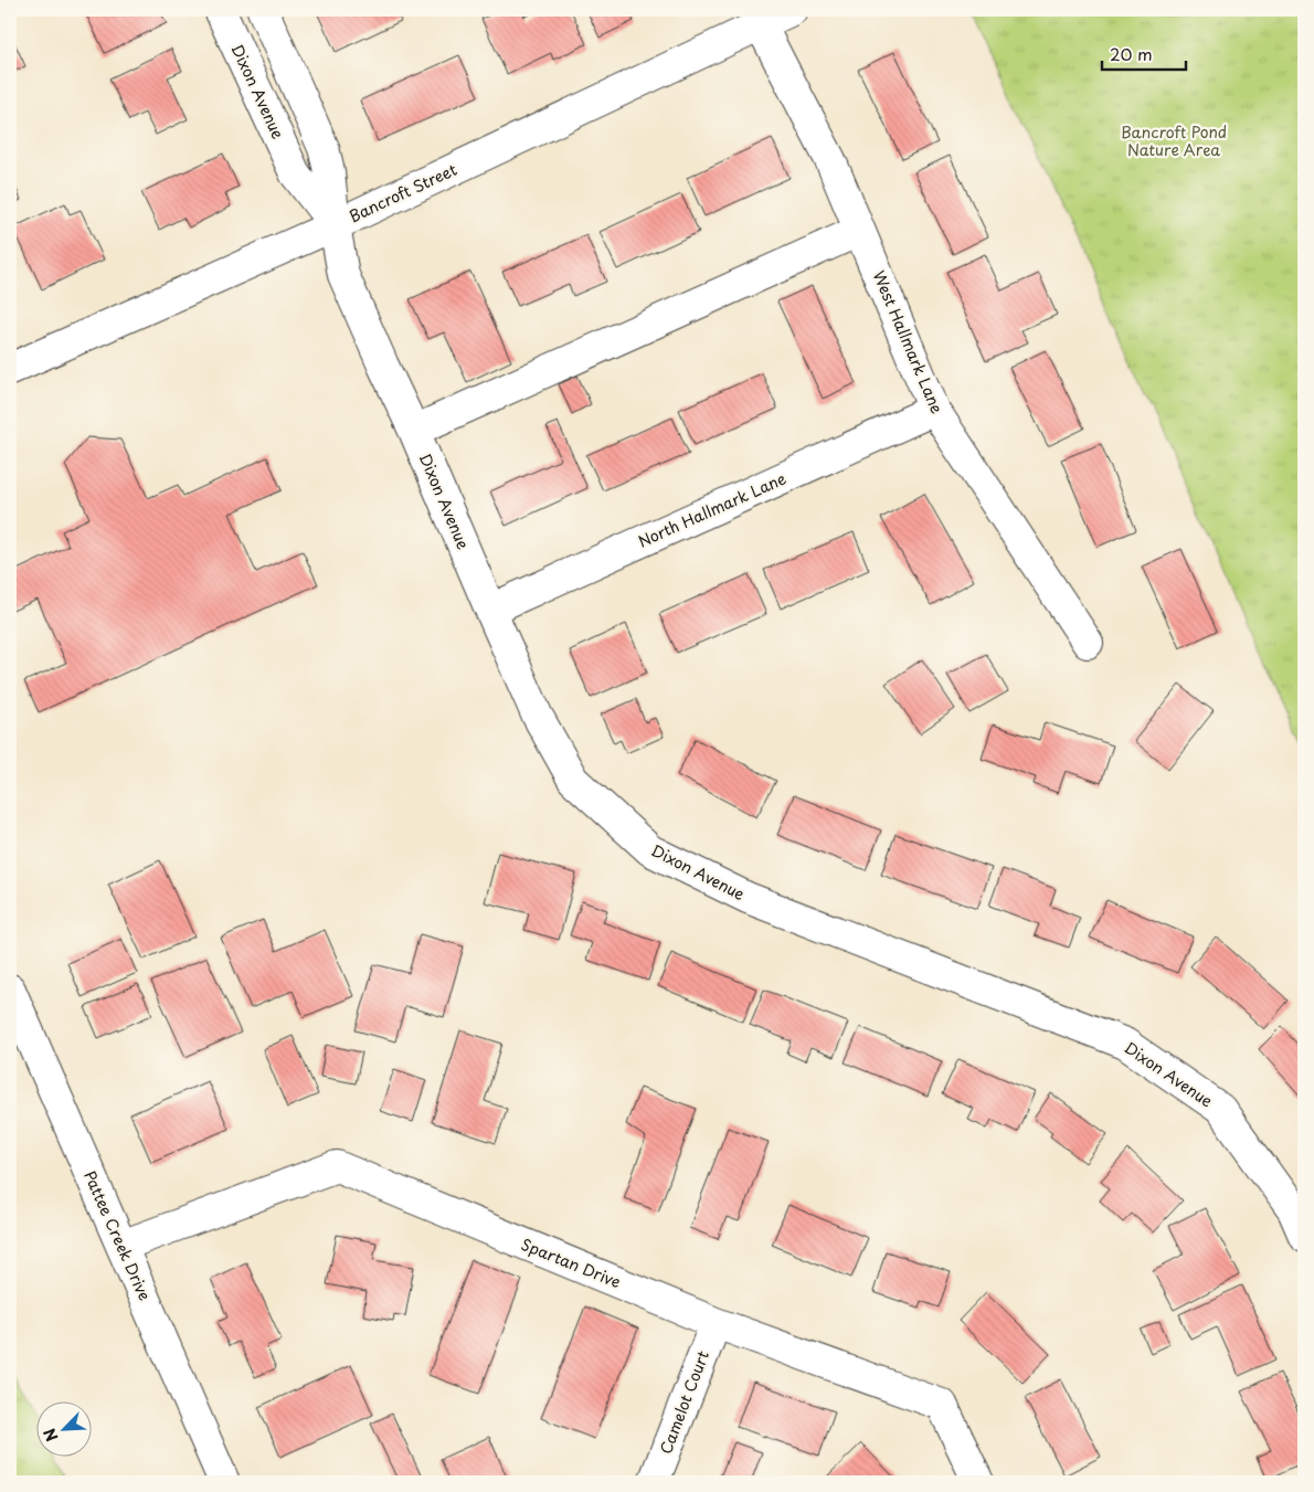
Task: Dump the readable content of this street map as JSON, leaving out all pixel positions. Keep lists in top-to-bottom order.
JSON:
{
  "streets": {
    "street": [
      "Dixon Avenue",
      "Bancroft Street",
      "West Hallmark Lane",
      "North Hallmark Lane",
      "Pattee Creek Drive",
      "Spartan Drive",
      "Camelot Court"
    ]
  },
  "crossings": [
    ["Dixon Avenue", "Bancroft Street"],
    ["Dixon Avenue", "North Hallmark Lane"],
    ["Bancroft Street", "West Hallmark Lane"],
    ["West Hallmark Lane", "North Hallmark Lane"],
    ["Pattee Creek Drive", "Spartan Drive"],
    ["Spartan Drive", "Camelot Court"]
  ],
  "parks": ["Bancroft Pond Nature Area"],
  "scale_bar": "20 m",
  "north": "bottom left"
}
